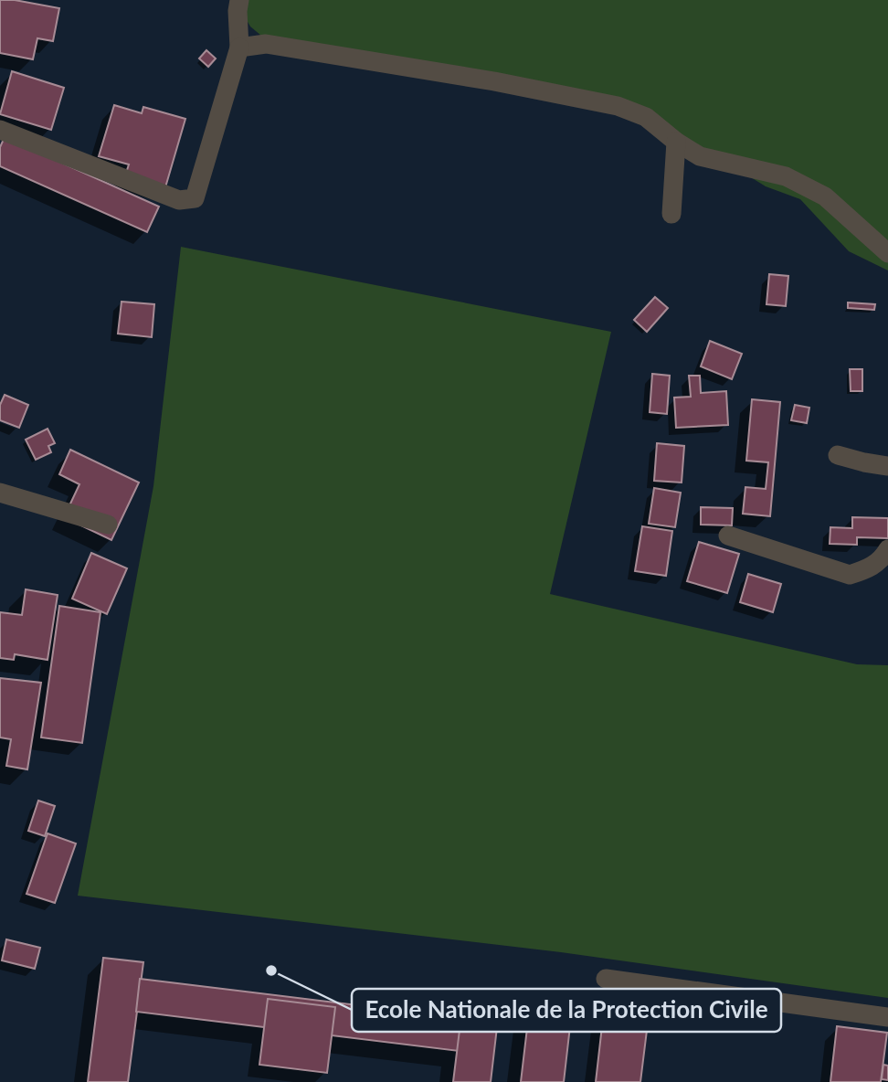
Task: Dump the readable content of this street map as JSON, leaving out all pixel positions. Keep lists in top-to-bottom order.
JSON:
{
  "places": ["Ecole Nationale de la Protection Civile"]
}
